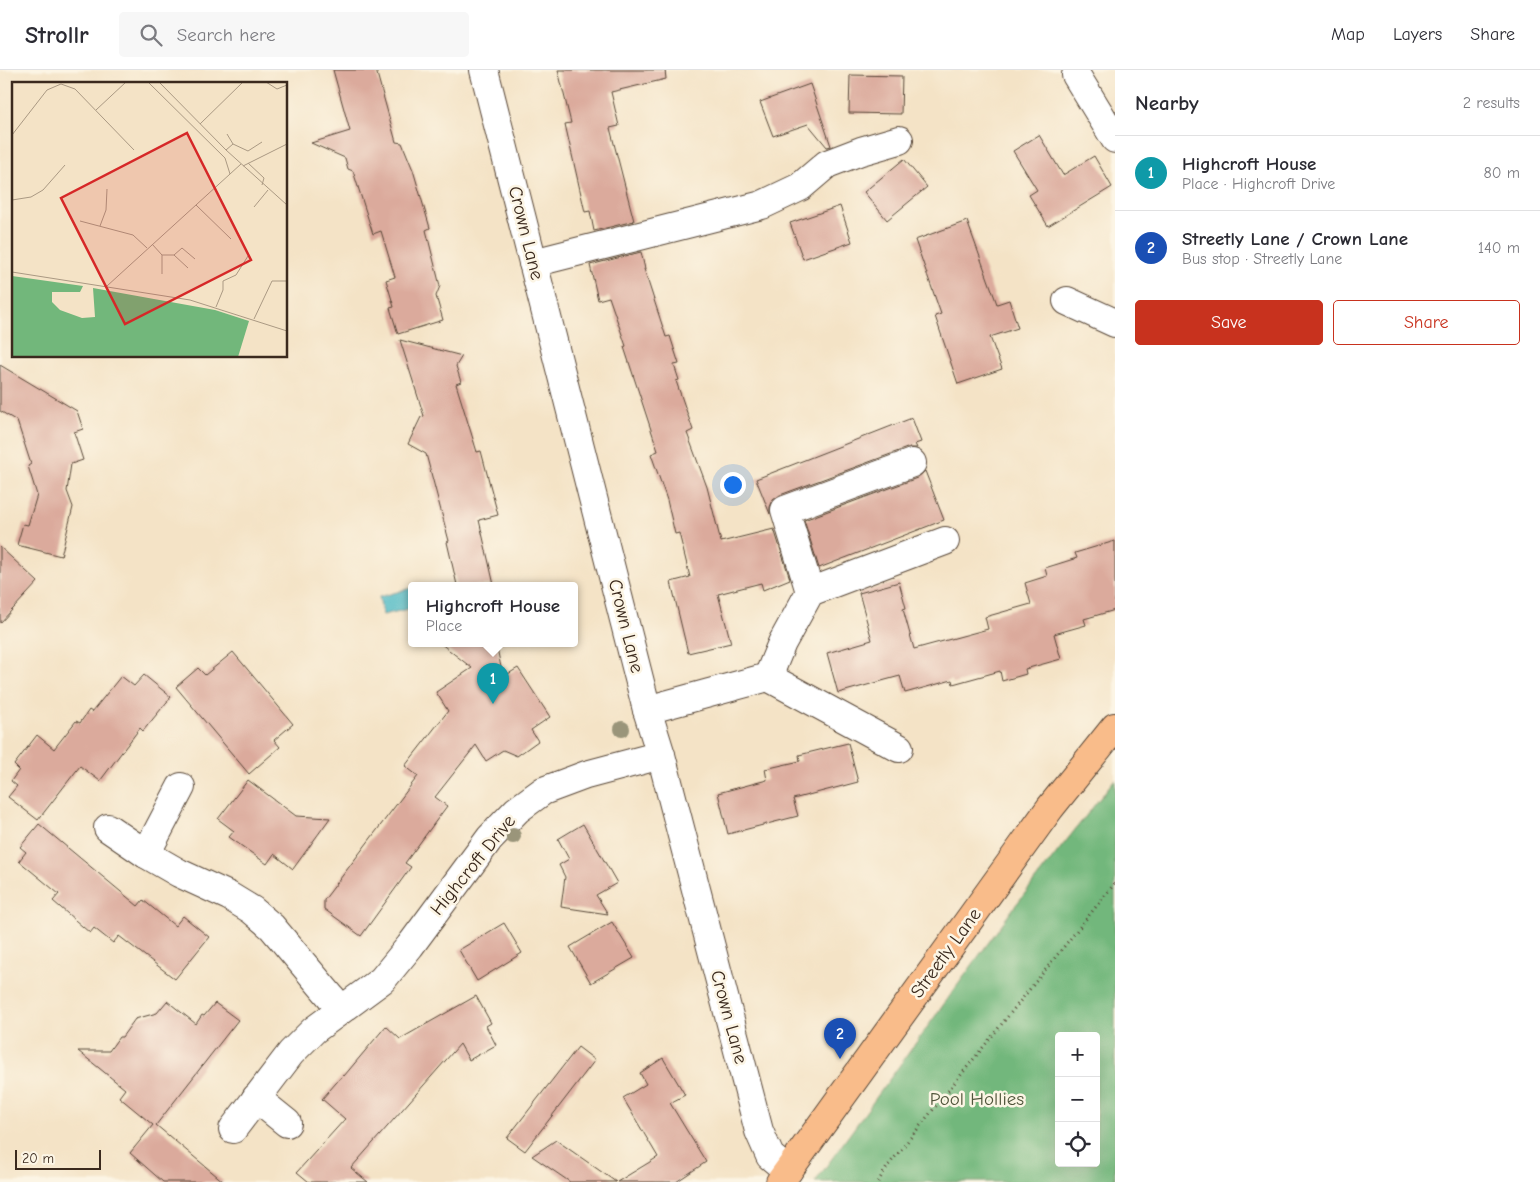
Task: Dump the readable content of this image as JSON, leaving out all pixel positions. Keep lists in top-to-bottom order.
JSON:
{
  "streets": {
    "main road": ["Streetly Lane"],
    "street": ["Crown Lane", "Highcroft Drive"]
  },
  "crossings": [
    ["Crown Lane", "Highcroft Drive"],
    ["Crown Lane", "Streetly Lane"]
  ],
  "parks": ["Pool Hollies"],
  "scale_bar": "20 m",
  "page": {
    "header": "Strollr",
    "search": "Search here",
    "nav": ["Map", "Layers", "Share"],
    "heading": ["Nearby", "2 results"],
    "list": [
      {
        "mark": "1",
        "name": "Highcroft House",
        "note": "Place · Highcroft Drive",
        "value": "80 m"
      },
      {
        "mark": "2",
        "name": "Streetly Lane / Crown Lane",
        "note": "Bus stop · Streetly Lane",
        "value": "140 m"
      }
    ],
    "buttons": ["Save", "Share"],
    "popup": ["Highcroft House", "Place"],
    "pins": ["1", "2"],
    "map_buttons": ["+", "−"],
    "scale": "20 m"
  }
}
